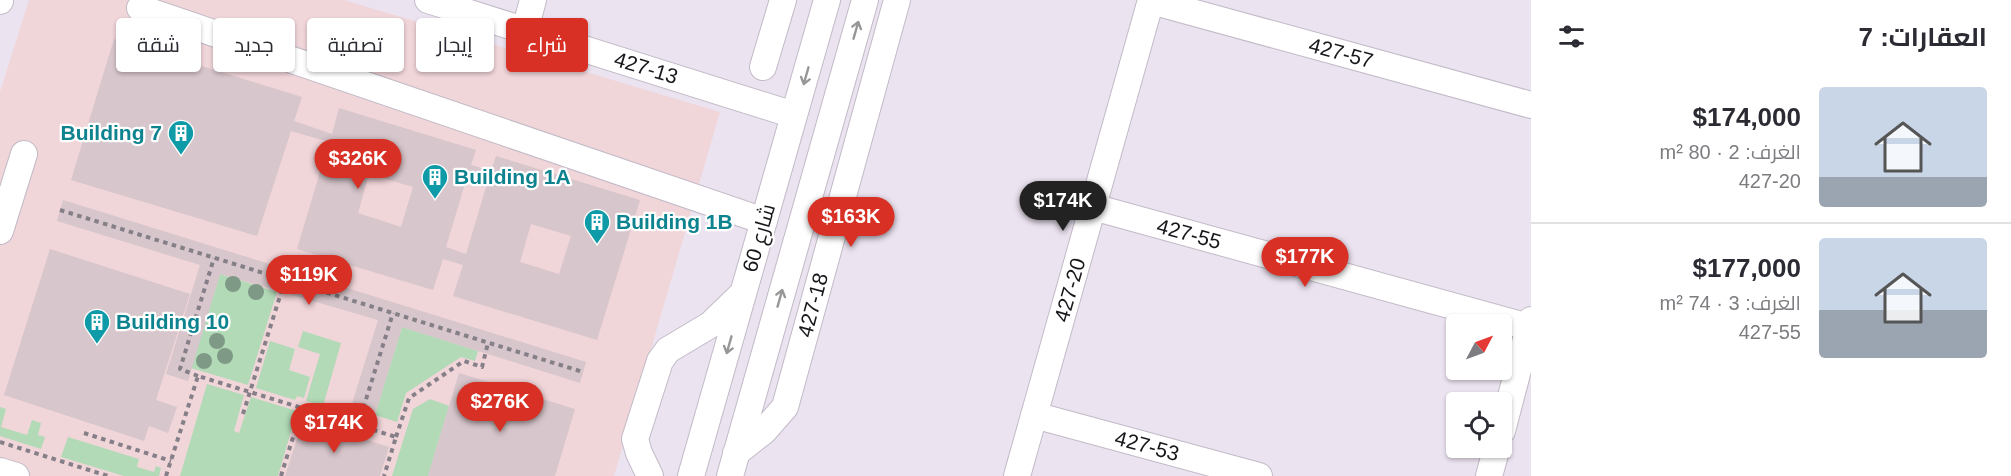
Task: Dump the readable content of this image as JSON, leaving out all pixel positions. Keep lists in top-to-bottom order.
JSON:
{
  "streets": {
    "street": [
      "427-57",
      "427-13",
      "427-55",
      "شارع 60",
      "427-20",
      "427-18",
      "427-53"
    ]
  },
  "crossings": [
    ["427-57", "427-20"],
    ["427-13", "شارع 60"],
    ["427-55", "427-20"],
    ["شارع 60", "427-18"],
    ["427-20", "427-53"]
  ],
  "places": {
    "building": [
      "Building 7",
      "Building 1A",
      "Building 1B",
      "Building 10"
    ]
  },
  "north": "top right",
  "page": {
    "heading": "العقارات: 7",
    "chip": [
      "شراء",
      "إيجار",
      "تصفية",
      "جديد",
      "شقة"
    ],
    "list": [
      {
        "name": "$174,000",
        "note": "الغرف: 2 · 80 m² · 427-20"
      },
      {
        "name": "$177,000",
        "note": "الغرف: 3 · 74 m² · 427-55"
      }
    ],
    "price": [
      "$326K",
      "$174K",
      "$163K",
      "$177K",
      "$119K",
      "$276K",
      "$174K"
    ]
  }
}
